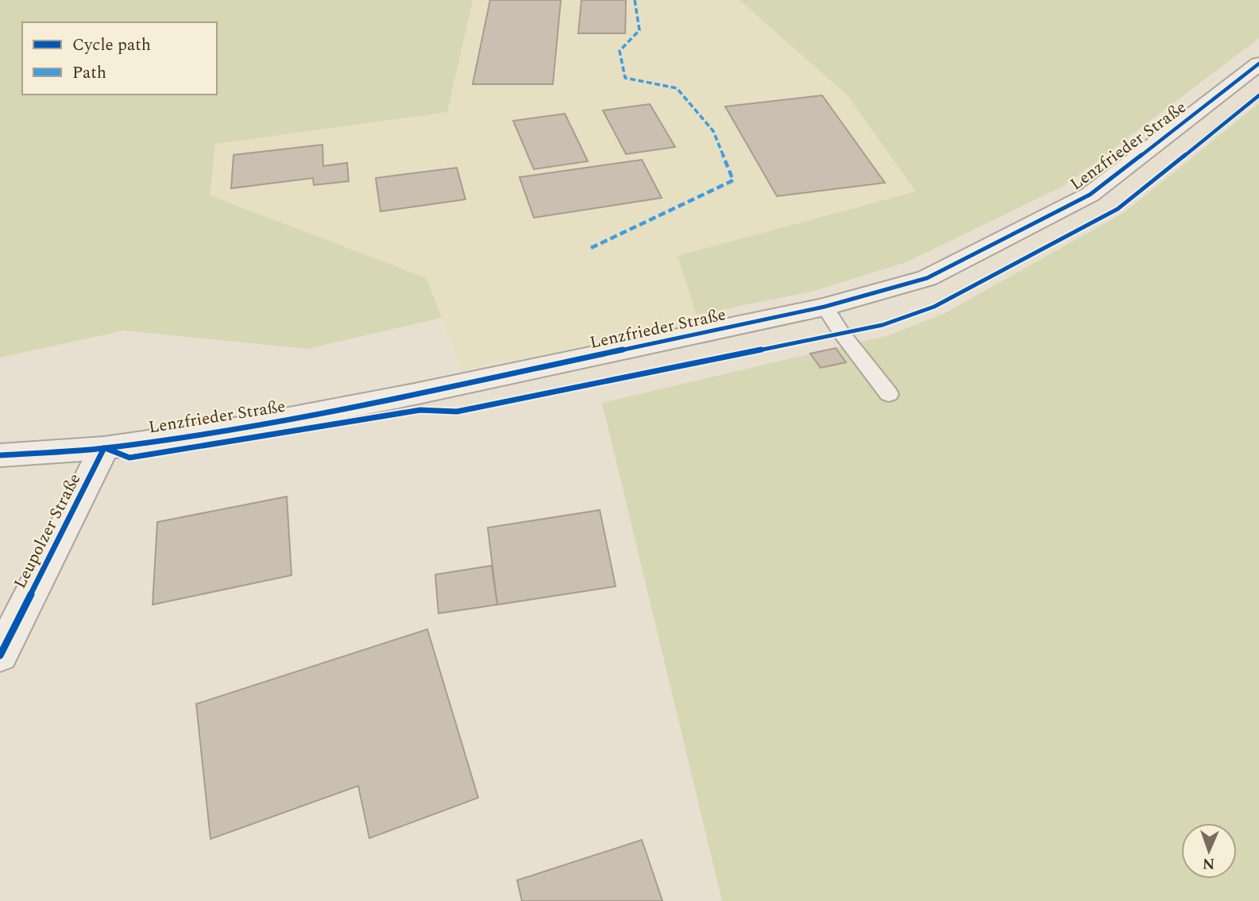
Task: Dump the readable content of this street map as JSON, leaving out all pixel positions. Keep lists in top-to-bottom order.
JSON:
{
  "streets": {
    "street": ["Lenzfrieder Straße", "Leupolzer Straße"]
  },
  "crossings": [
    ["Lenzfrieder Straße", "Leupolzer Straße"]
  ],
  "legend": ["Cycle path", "Path"],
  "north": "bottom"
}
